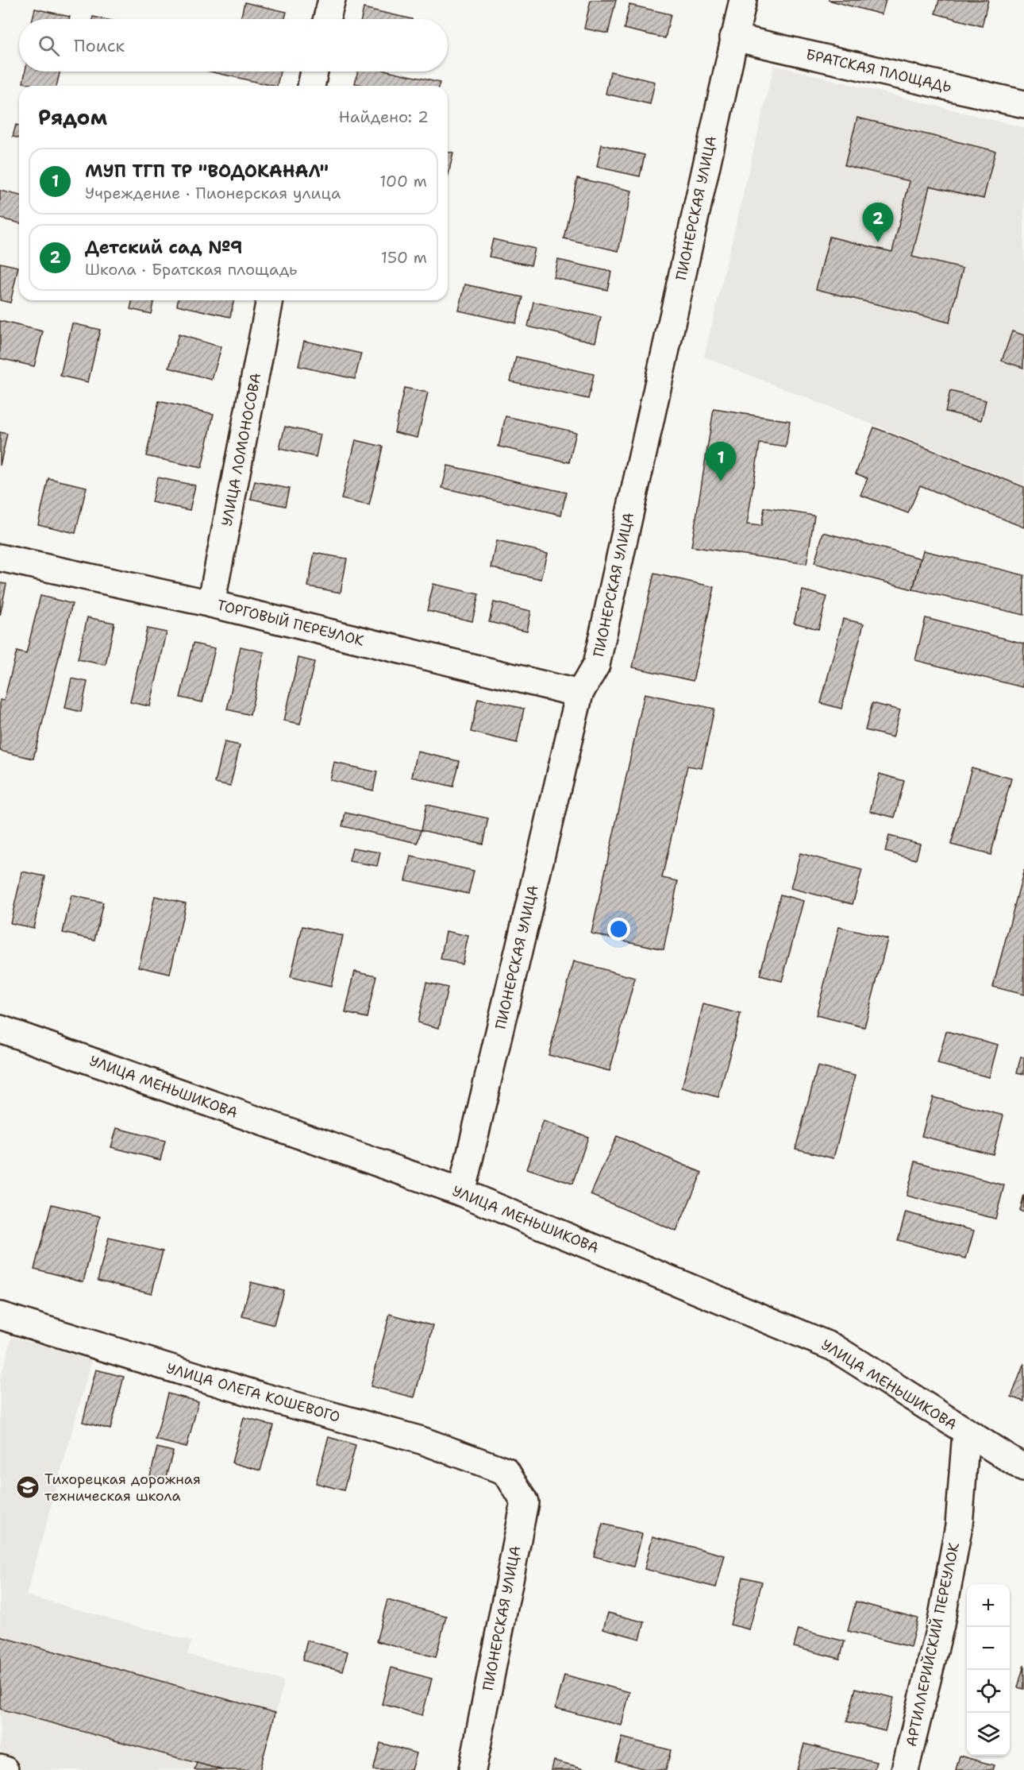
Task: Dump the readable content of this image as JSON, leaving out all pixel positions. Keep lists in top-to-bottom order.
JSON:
{
  "streets": {
    "street": [
      "БРАТСКАЯ ПЛОЩАДЬ",
      "ПИОНЕРСКАЯ УЛИЦА",
      "УЛИЦА ЛОМОНОСОВА",
      "ТОРГОВЫЙ ПЕРЕУЛОК",
      "УЛИЦА МЕНЬШИКОВА",
      "УЛИЦА ОЛЕГА КОШЕВОГО",
      "АРТИЛЛЕРИЙСКИЙ ПЕРЕУЛОК"
    ]
  },
  "crossings": [
    ["БРАТСКАЯ ПЛОЩАДЬ", "ПИОНЕРСКАЯ УЛИЦА"],
    ["ПИОНЕРСКАЯ УЛИЦА", "ТОРГОВЫЙ ПЕРЕУЛОК"],
    ["ПИОНЕРСКАЯ УЛИЦА", "УЛИЦА МЕНЬШИКОВА"],
    ["ПИОНЕРСКАЯ УЛИЦА", "УЛИЦА ОЛЕГА КОШЕВОГО"],
    ["УЛИЦА ЛОМОНОСОВА", "ТОРГОВЫЙ ПЕРЕУЛОК"],
    ["УЛИЦА МЕНЬШИКОВА", "АРТИЛЛЕРИЙСКИЙ ПЕРЕУЛОК"]
  ],
  "places": {
    "school or university": ["Тихорецкая дорожная техническая школа"]
  },
  "page": {
    "search": "Поиск",
    "heading": ["Рядом", "Найдено: 2"],
    "list": [
      {
        "mark": "1",
        "name": "МУП ТГП ТР \"ВОДОКАНАЛ\"",
        "note": "Учреждение · Пионерская улица",
        "value": "100 m"
      },
      {
        "mark": "2",
        "name": "Детский сад №9",
        "note": "Школа · Братская площадь",
        "value": "150 m"
      }
    ],
    "pins": ["2", "1"],
    "map_buttons": ["+", "−"]
  }
}
